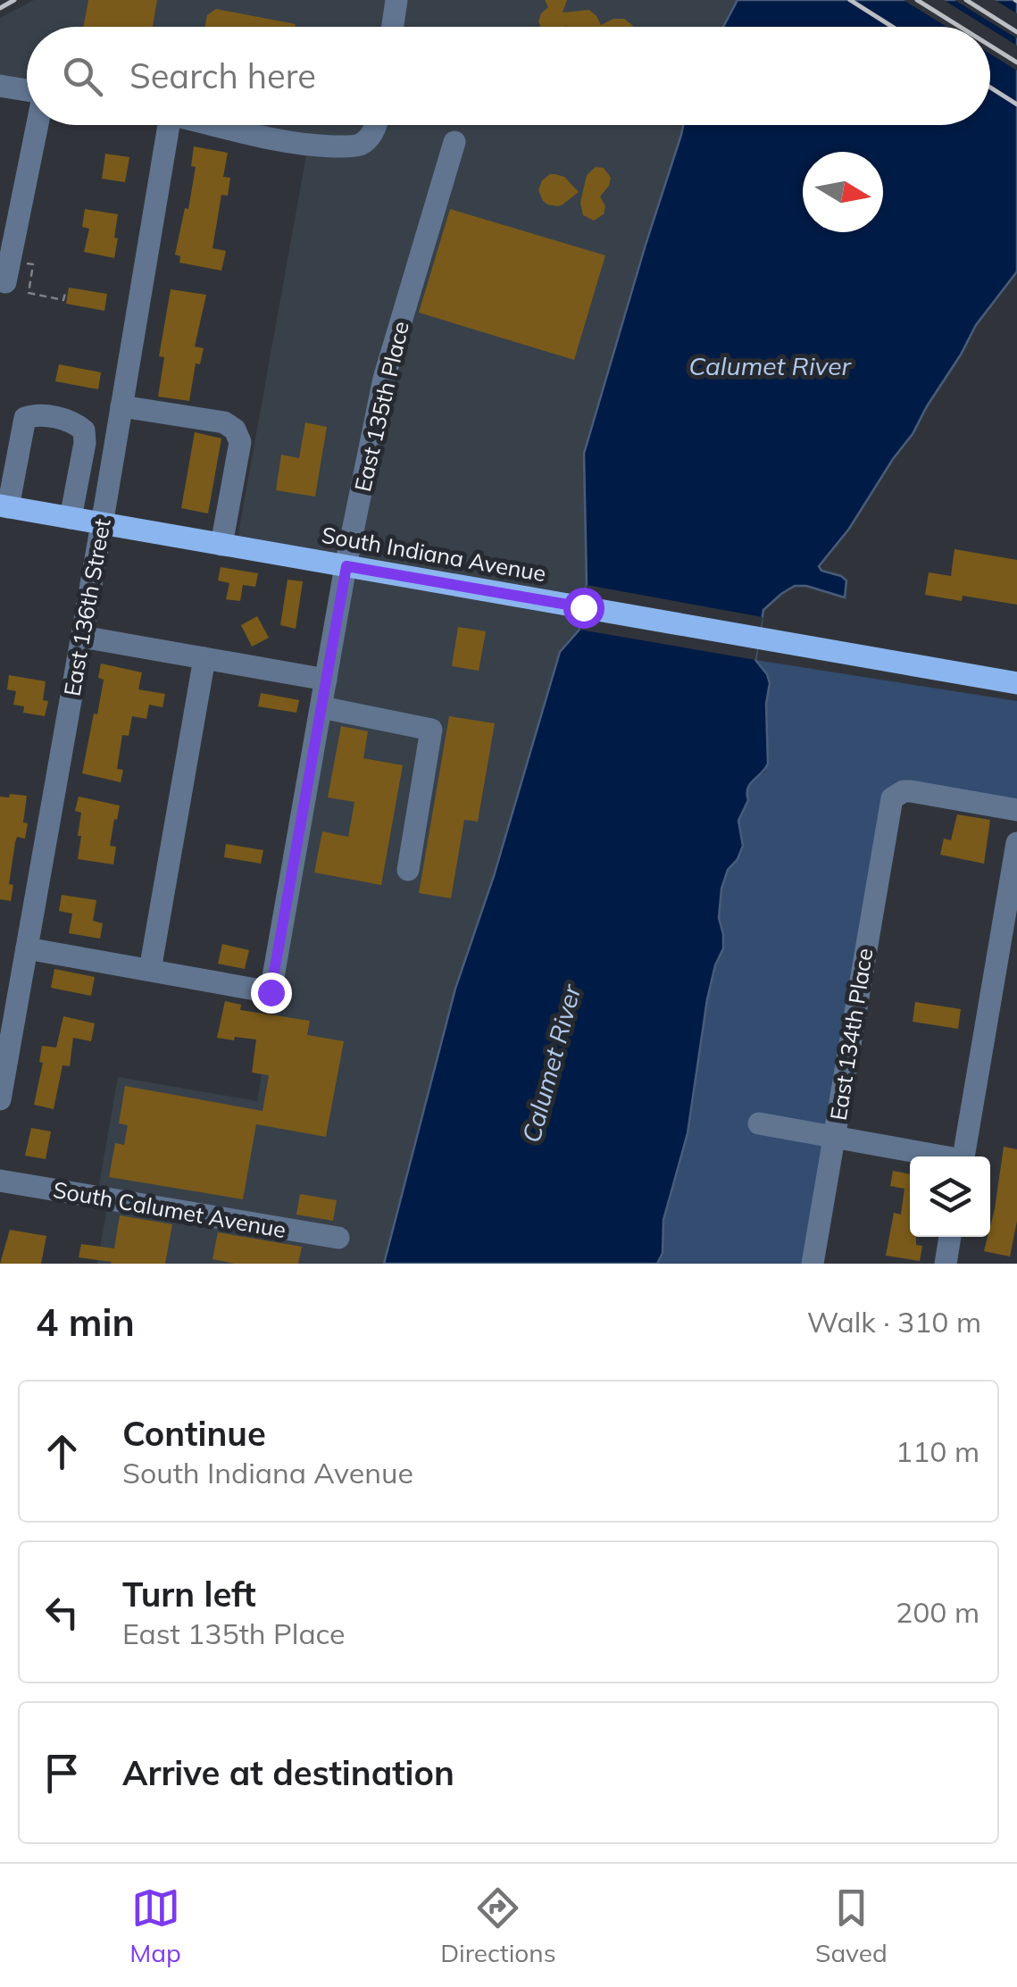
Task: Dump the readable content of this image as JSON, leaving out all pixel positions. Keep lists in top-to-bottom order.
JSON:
{
  "streets": {
    "main road": ["South Indiana Avenue"],
    "street": [
      "East 135th Place",
      "East 136th Street",
      "East 134th Place",
      "South Calumet Avenue"
    ]
  },
  "crossings": [
    ["East 135th Place", "South Indiana Avenue"],
    ["South Indiana Avenue", "East 136th Street"]
  ],
  "water": ["Calumet River"],
  "north": "right",
  "page": {
    "search": "Search here",
    "heading": ["4 min", "Walk · 310 m"],
    "list": [
      ["Continue", "South Indiana Avenue", "110 m"],
      ["Turn left", "East 135th Place", "200 m"],
      "Arrive at destination"
    ],
    "nav": ["Map", "Directions", "Saved"]
  }
}
